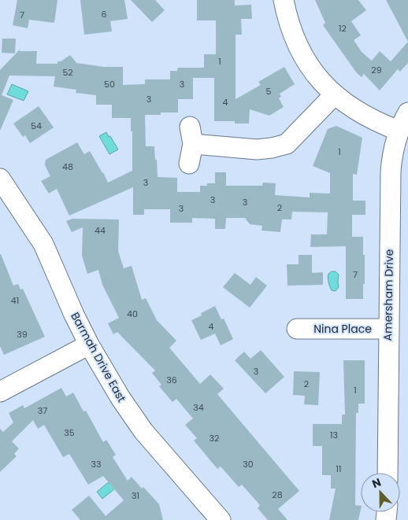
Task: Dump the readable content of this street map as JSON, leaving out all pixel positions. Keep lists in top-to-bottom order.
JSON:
{
  "streets": {
    "street": ["Amersham Drive", "Nina Place", "Barmah Drive East"]
  },
  "crossings": [
    ["Amersham Drive", "Nina Place"]
  ],
  "house_numbers": [
    "6",
    "7",
    "12",
    "1",
    "29",
    "52",
    "50",
    "3",
    "5",
    "3",
    "4",
    "54",
    "1",
    "48",
    "3",
    "3",
    "3",
    "2",
    "3",
    "44",
    "7",
    "41",
    "40",
    "4",
    "39",
    "3",
    "36",
    "2",
    "1",
    "34",
    "37",
    "35",
    "13",
    "32",
    "33",
    "30",
    "11",
    "28",
    "31"
  ],
  "north": "top"
}
